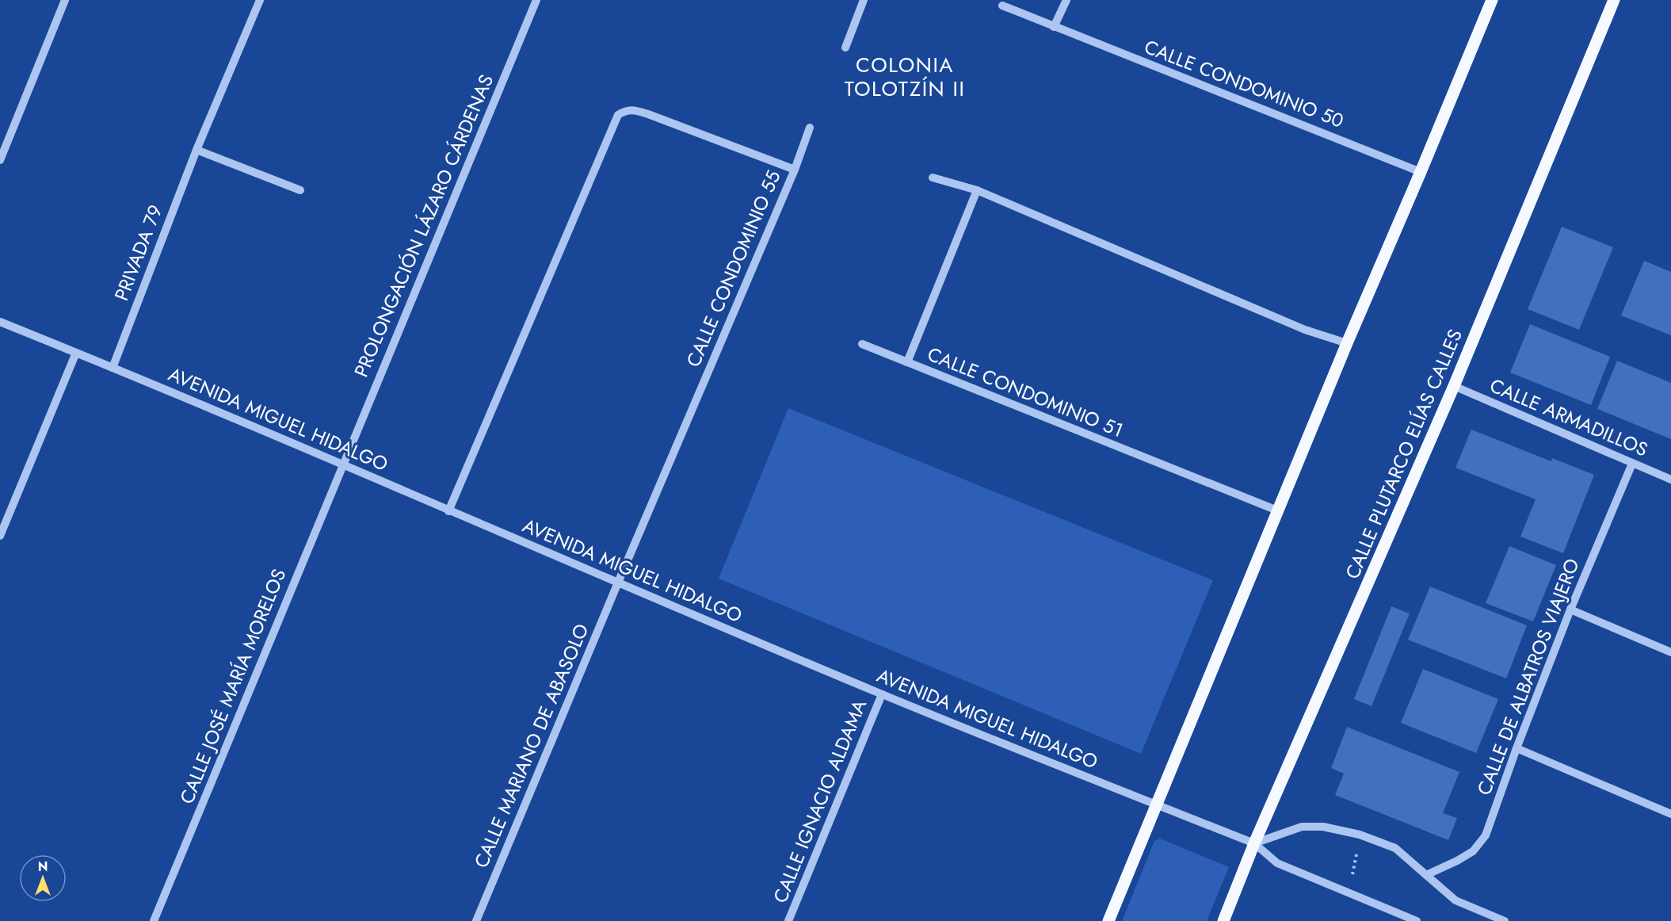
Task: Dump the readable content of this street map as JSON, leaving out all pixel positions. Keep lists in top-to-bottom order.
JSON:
{
  "streets": {
    "main road": ["CALLE PLUTARCO ELÍAS CALLES"],
    "street": [
      "CALLE CONDOMINIO 50",
      "PROLONGACIÓN LÁZARO CÁRDENAS",
      "PRIVADA 79",
      "CALLE CONDOMINIO 55",
      "CALLE CONDOMINIO 51",
      "CALLE ARMADILLOS",
      "AVENIDA MIGUEL HIDALGO",
      "CALLE DE ALBATROS VIAJERO",
      "CALLE JOSÉ MARÍA MORELOS",
      "CALLE MARIANO DE ABASOLO",
      "CALLE IGNACIO ALDAMA"
    ]
  },
  "crossings": [
    ["PROLONGACIÓN LÁZARO CÁRDENAS", "AVENIDA MIGUEL HIDALGO"],
    ["PROLONGACIÓN LÁZARO CÁRDENAS", "CALLE JOSÉ MARÍA MORELOS"],
    ["PRIVADA 79", "AVENIDA MIGUEL HIDALGO"],
    ["CALLE CONDOMINIO 55", "AVENIDA MIGUEL HIDALGO"],
    ["CALLE CONDOMINIO 55", "CALLE MARIANO DE ABASOLO"],
    ["CALLE ARMADILLOS", "CALLE PLUTARCO ELÍAS CALLES"],
    ["CALLE ARMADILLOS", "CALLE DE ALBATROS VIAJERO"],
    ["AVENIDA MIGUEL HIDALGO", "CALLE PLUTARCO ELÍAS CALLES"],
    ["AVENIDA MIGUEL HIDALGO", "CALLE JOSÉ MARÍA MORELOS"],
    ["AVENIDA MIGUEL HIDALGO", "CALLE MARIANO DE ABASOLO"],
    ["AVENIDA MIGUEL HIDALGO", "CALLE IGNACIO ALDAMA"]
  ],
  "districts": ["COLONIA TOLOTZÍN II"],
  "north": "top"
}
